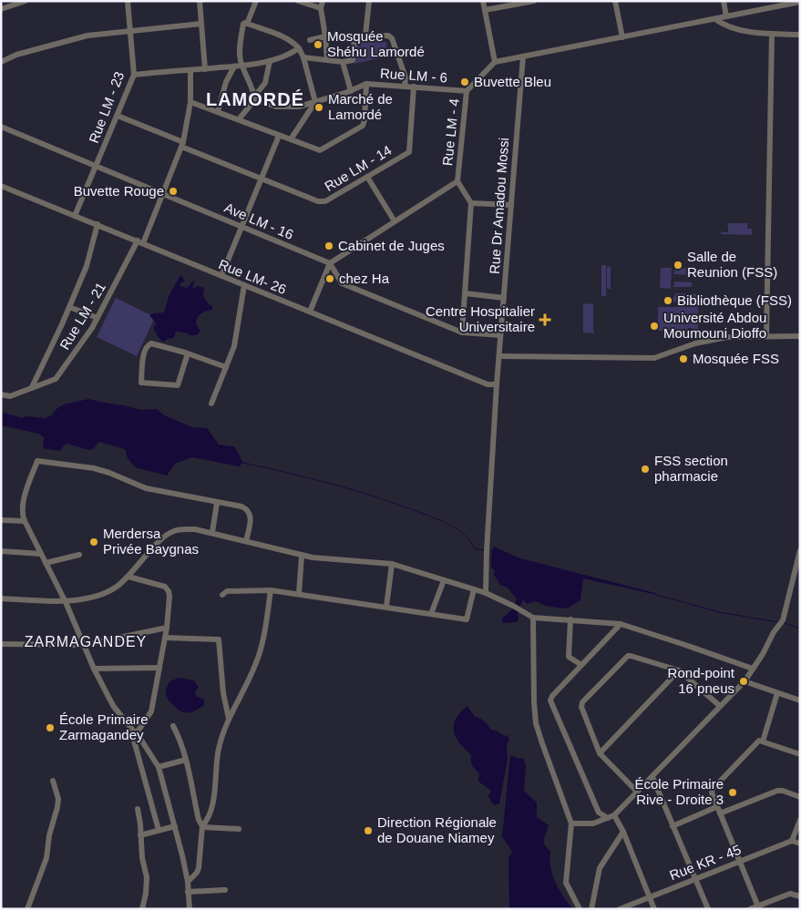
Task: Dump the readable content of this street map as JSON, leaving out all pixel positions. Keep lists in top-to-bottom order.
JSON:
{
  "streets": {
    "street": [
      "Rue LM - 6",
      "Rue LM - 23",
      "Rue LM - 4",
      "Rue LM - 14",
      "Rue Dr Amadou Mossi",
      "Ave LM - 16",
      "Rue LM- 26",
      "Rue LM - 21",
      "Rue KR - 45"
    ]
  },
  "crossings": [
    ["Rue LM - 6", "Rue LM - 4"],
    ["Rue LM - 6", "Rue LM - 14"],
    ["Rue LM - 23", "Rue LM - 14"],
    ["Rue LM - 23", "Ave LM - 16"],
    ["Rue LM - 23", "Rue LM- 26"],
    ["Rue LM - 4", "Ave LM - 16"],
    ["Rue LM - 14", "Rue LM - 21"],
    ["Rue Dr Amadou Mossi", "Rue LM- 26"],
    ["Ave LM - 16", "Rue LM - 21"],
    ["Rue LM- 26", "Rue LM - 21"]
  ],
  "districts": ["LAMORDÉ", "ZARMAGANDEY"],
  "places": {
    "other": [
      "Mosquée Shéhu Lamordé",
      "Buvette Bleu",
      "Marché de Lamordé",
      "Buvette Rouge",
      "Cabinet de Juges",
      "Salle de Reunion (FSS)",
      "chez Ha",
      "Bibliothèque (FSS)",
      "Université Abdou Moumouni Dioffo",
      "Mosquée FSS",
      "FSS section pharmacie",
      "Merdersa Privée Baygnas",
      "Rond-point 16 pneus",
      "École Primaire Zarmagandey",
      "École Primaire Rive - Droite 3",
      "Direction Régionale de Douane Niamey"
    ],
    "health": ["Centre Hospitalier Universitaire"]
  }
}
